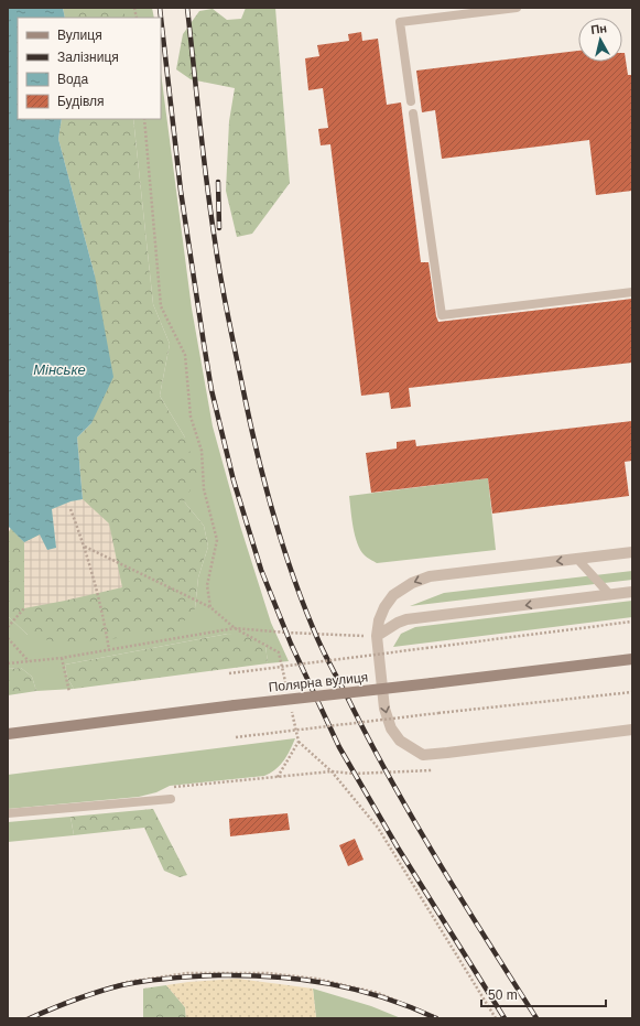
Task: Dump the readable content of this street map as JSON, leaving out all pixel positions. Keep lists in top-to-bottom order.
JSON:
{
  "streets": {
    "main road": ["Полярна вулиця"]
  },
  "water": ["Мінське"],
  "legend": [
    "Вулиця",
    "Залізниця",
    "Вода",
    "Будівля"
  ],
  "scale_bar": "50 m",
  "north": "top"
}
